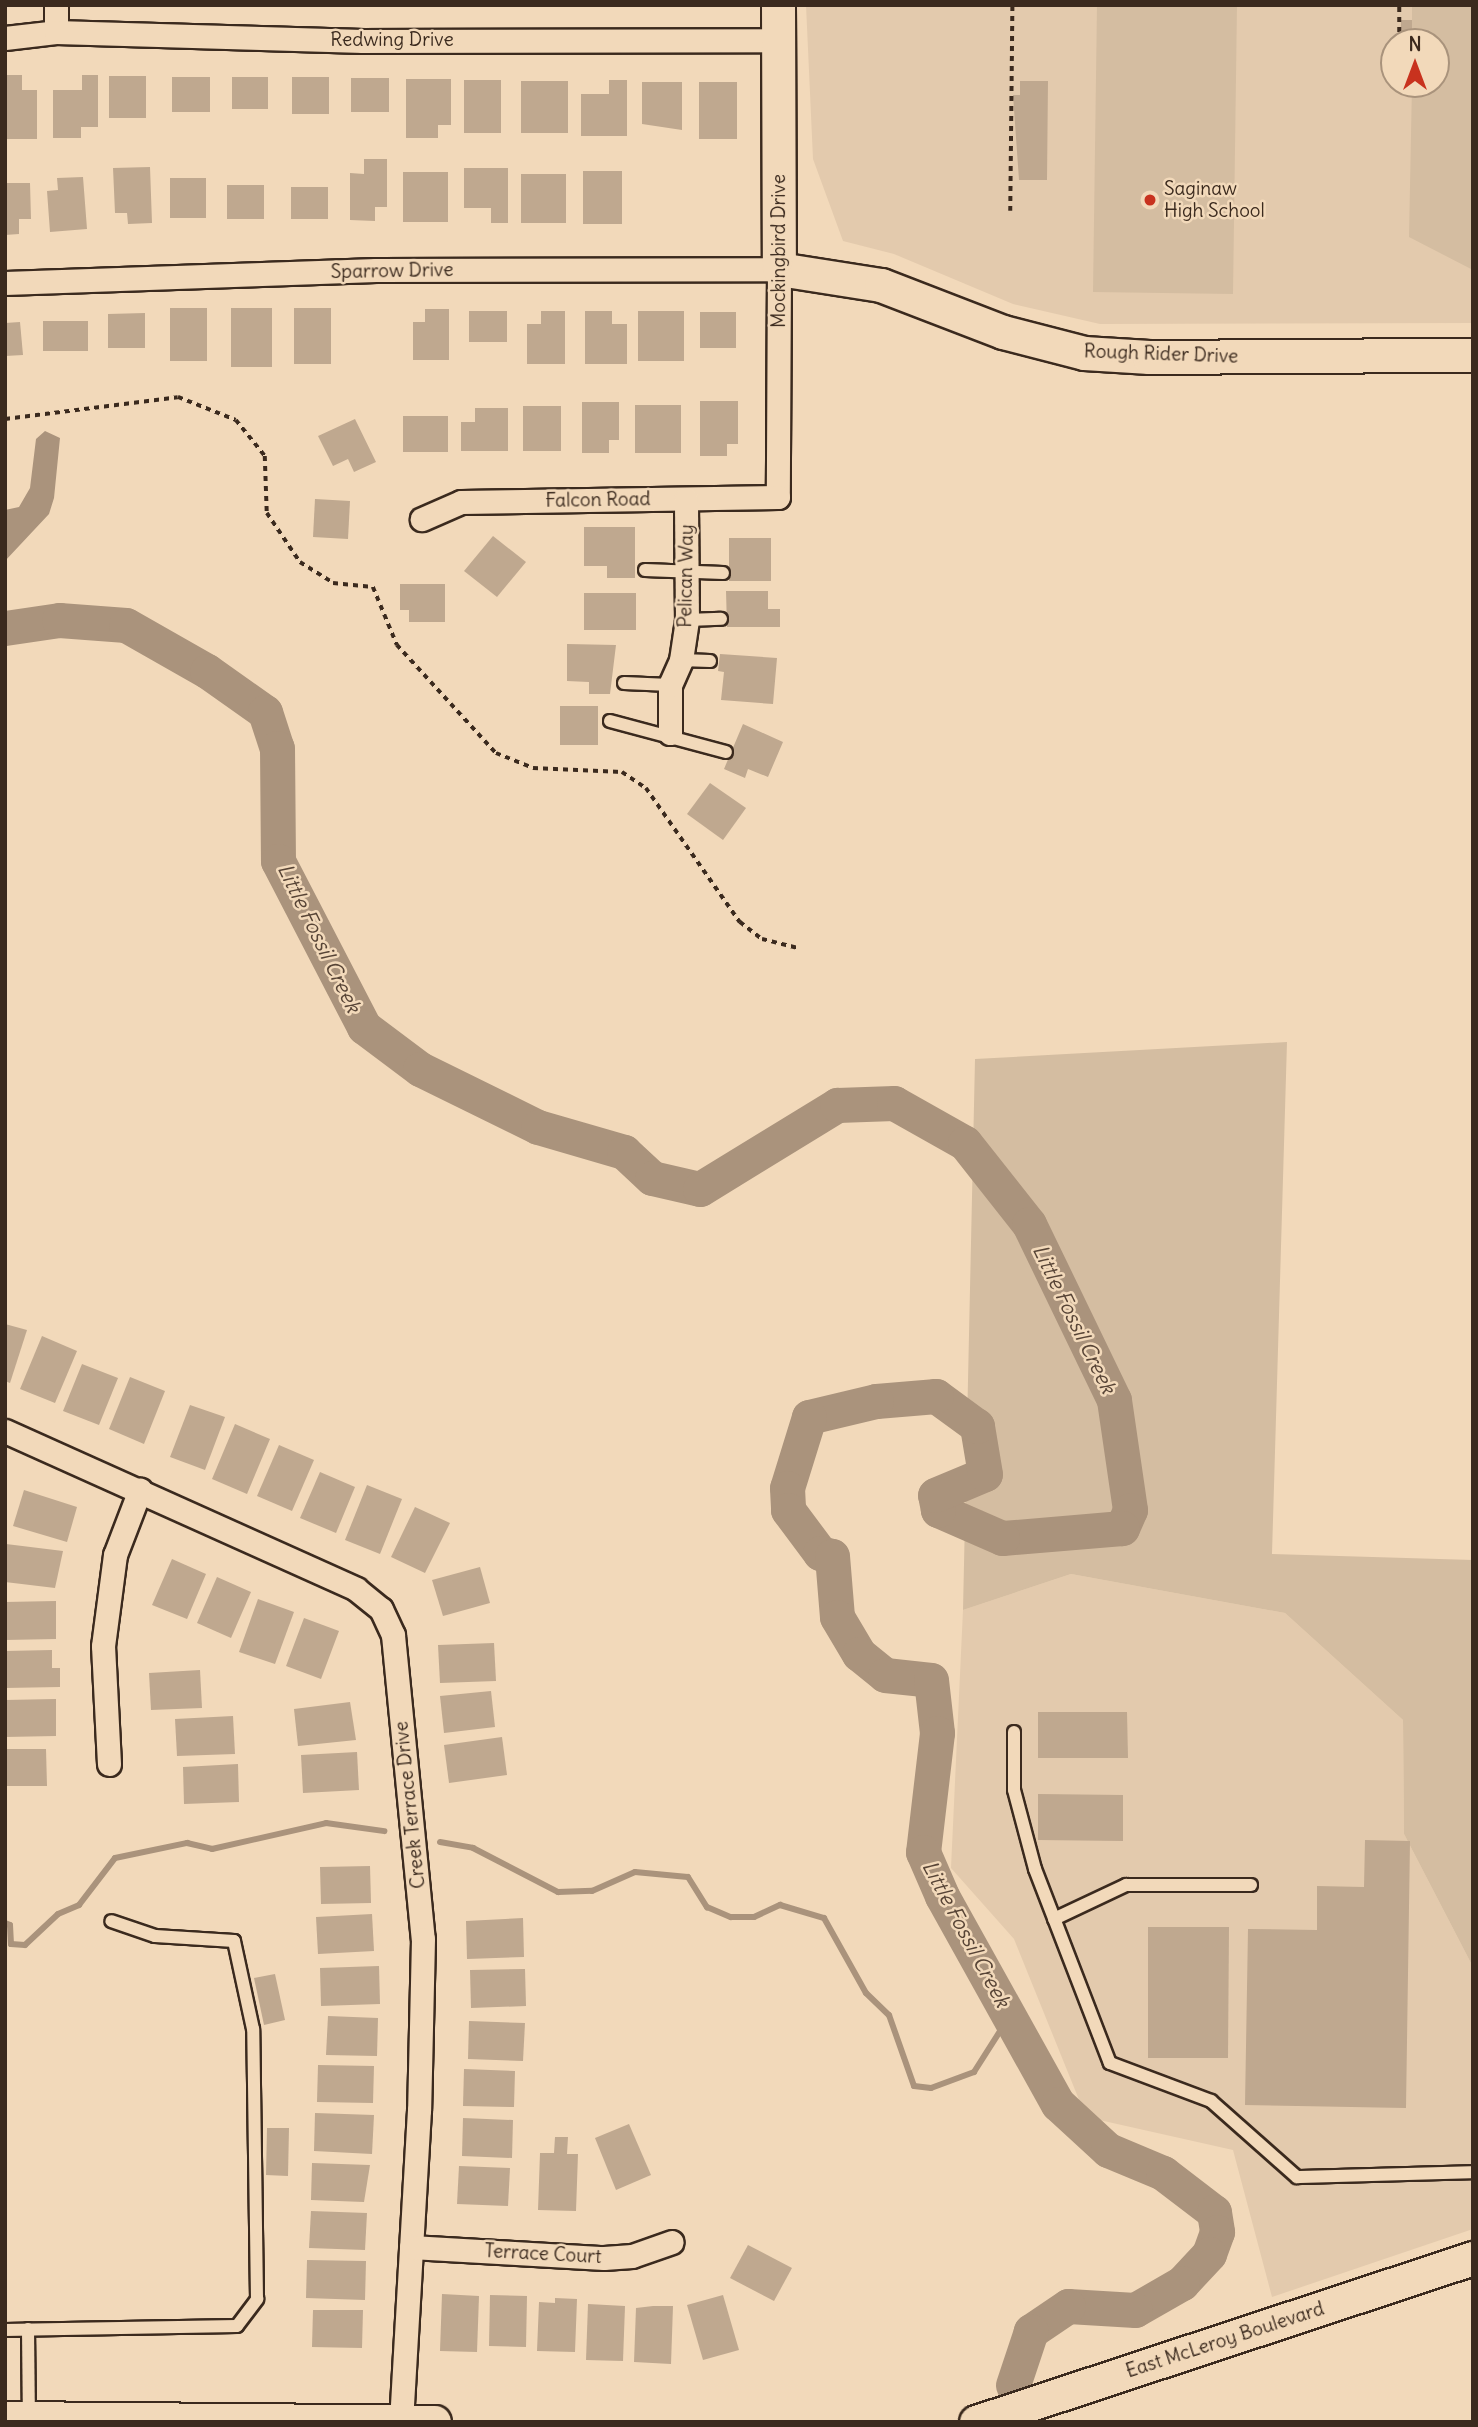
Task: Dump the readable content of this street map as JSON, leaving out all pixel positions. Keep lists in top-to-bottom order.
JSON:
{
  "streets": {
    "street": [
      "Redwing Drive",
      "Mockingbird Drive",
      "Sparrow Drive",
      "Rough Rider Drive",
      "Falcon Road",
      "Pelican Way",
      "Creek Terrace Drive",
      "Terrace Court",
      "East McLeroy Boulevard"
    ]
  },
  "crossings": [
    ["Redwing Drive", "Mockingbird Drive"],
    ["Mockingbird Drive", "Sparrow Drive"],
    ["Mockingbird Drive", "Rough Rider Drive"],
    ["Mockingbird Drive", "Falcon Road"],
    ["Sparrow Drive", "Rough Rider Drive"],
    ["Falcon Road", "Pelican Way"],
    ["Creek Terrace Drive", "Terrace Court"]
  ],
  "water": ["Little Fossil Creek"],
  "places": ["Saginaw High School"],
  "north": "top"
}
